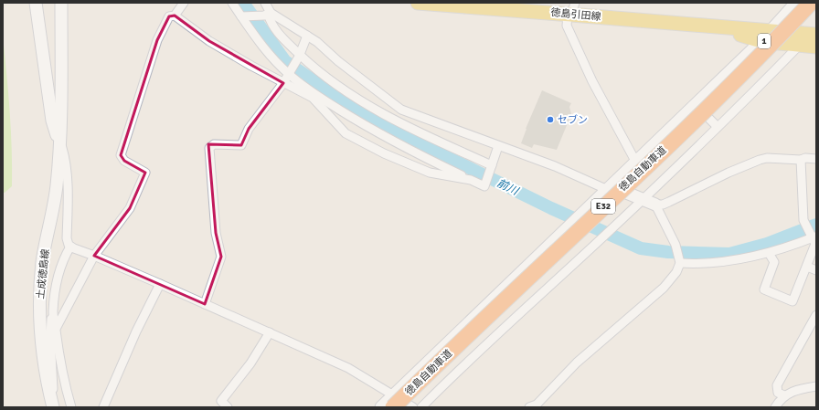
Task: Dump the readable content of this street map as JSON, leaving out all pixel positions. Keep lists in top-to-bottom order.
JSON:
{
  "streets": {
    "highway": ["徳島自動車道", "E32"],
    "main road": ["徳島引田線", "1"],
    "street": ["土成徳島線"]
  },
  "water": ["前川"],
  "places": ["セブン"]
}
